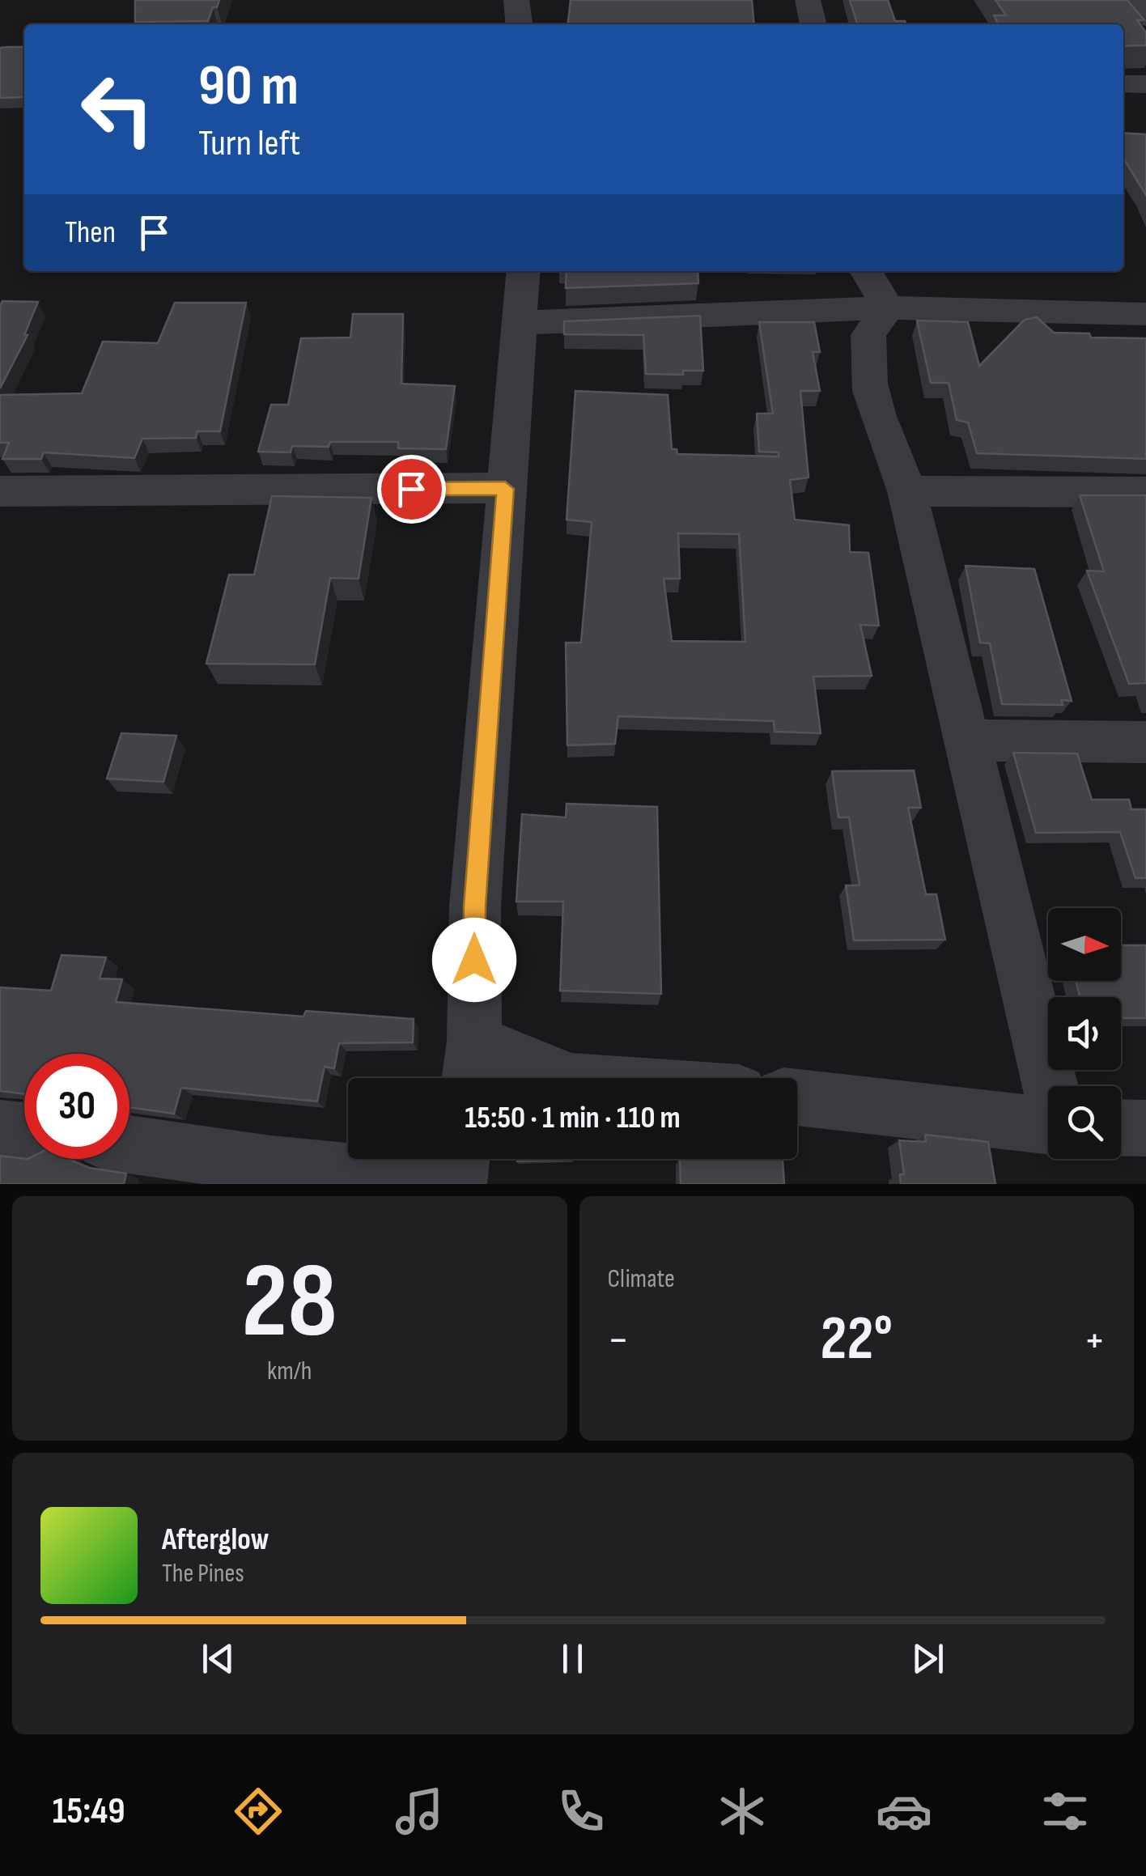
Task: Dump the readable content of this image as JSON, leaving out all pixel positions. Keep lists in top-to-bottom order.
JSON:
{
  "north": "right",
  "page": {
    "turn": ["90 m", "Turn left"],
    "then": "Then",
    "limit": "30",
    "trip": "15:50 · 1 min · 110 m",
    "tile": [
      ["28", "km/h"],
      "Climate"
    ],
    "heat": ["−", "22°", "+"],
    "song": ["Afterglow", "The Pines"],
    "tabs": "15:49"
  }
}
